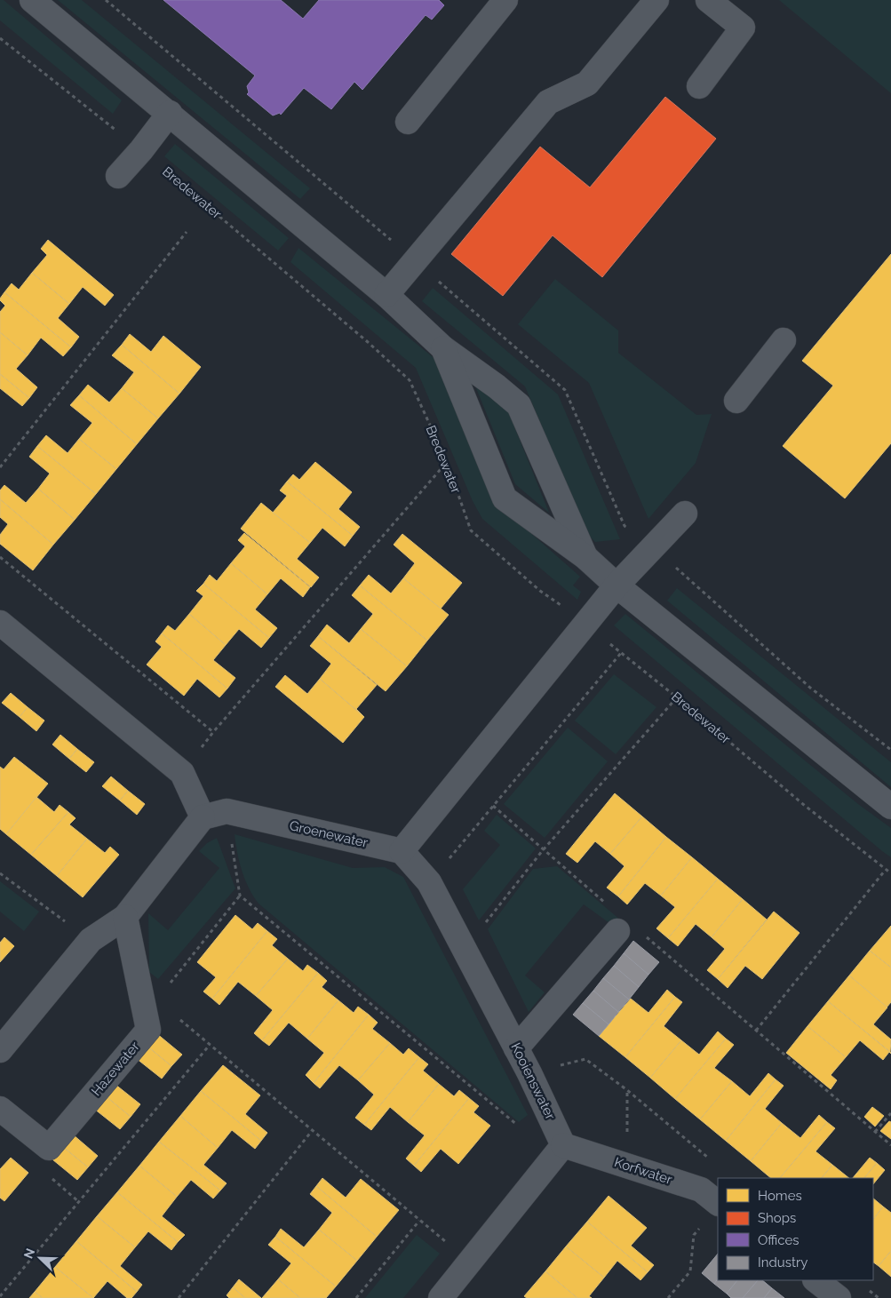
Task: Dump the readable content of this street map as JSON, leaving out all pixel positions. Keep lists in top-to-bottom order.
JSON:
{
  "streets": {
    "street": [
      "Groenewater",
      "Hazewater",
      "Kooienswater",
      "Korfwater"
    ],
    "path": ["Bredewater"]
  },
  "crossings": [
    ["Groenewater", "Kooienswater"],
    ["Kooienswater", "Korfwater"]
  ],
  "legend": [
    "Homes",
    "Shops",
    "Offices",
    "Industry"
  ],
  "north": "top left"
}
